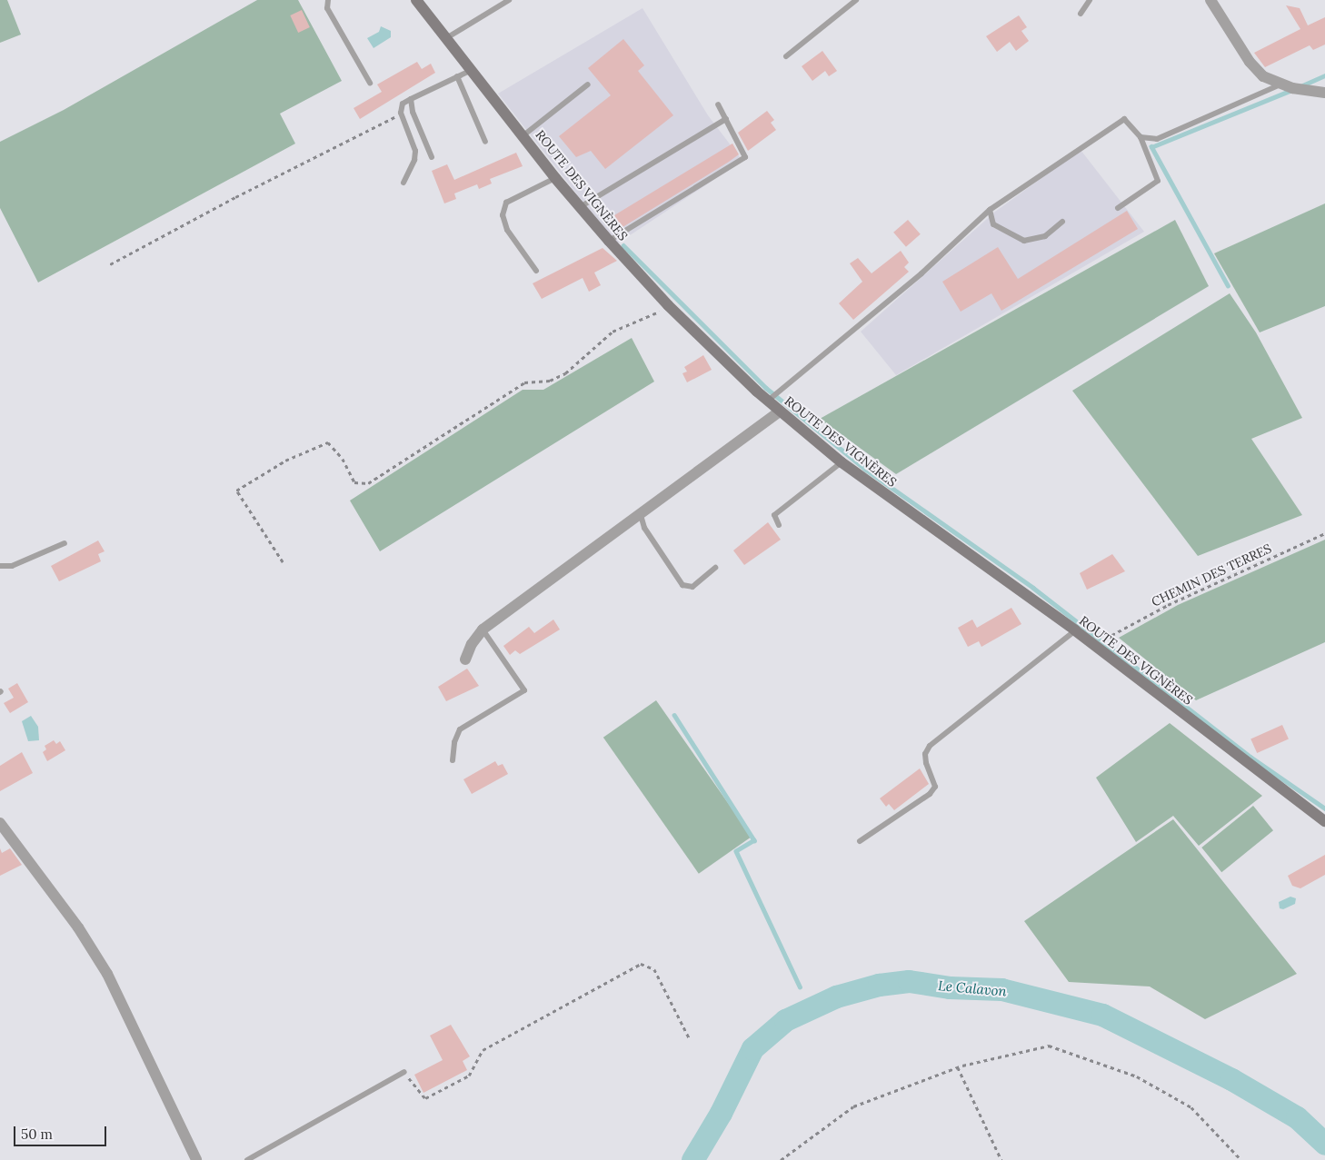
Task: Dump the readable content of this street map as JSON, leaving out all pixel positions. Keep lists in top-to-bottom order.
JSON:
{
  "streets": {
    "street": ["ROUTE DES VIGNÈRES"],
    "path": ["CHEMIN DES TERRES"]
  },
  "water": ["Le Calavon"],
  "scale_bar": "50 m"
}
